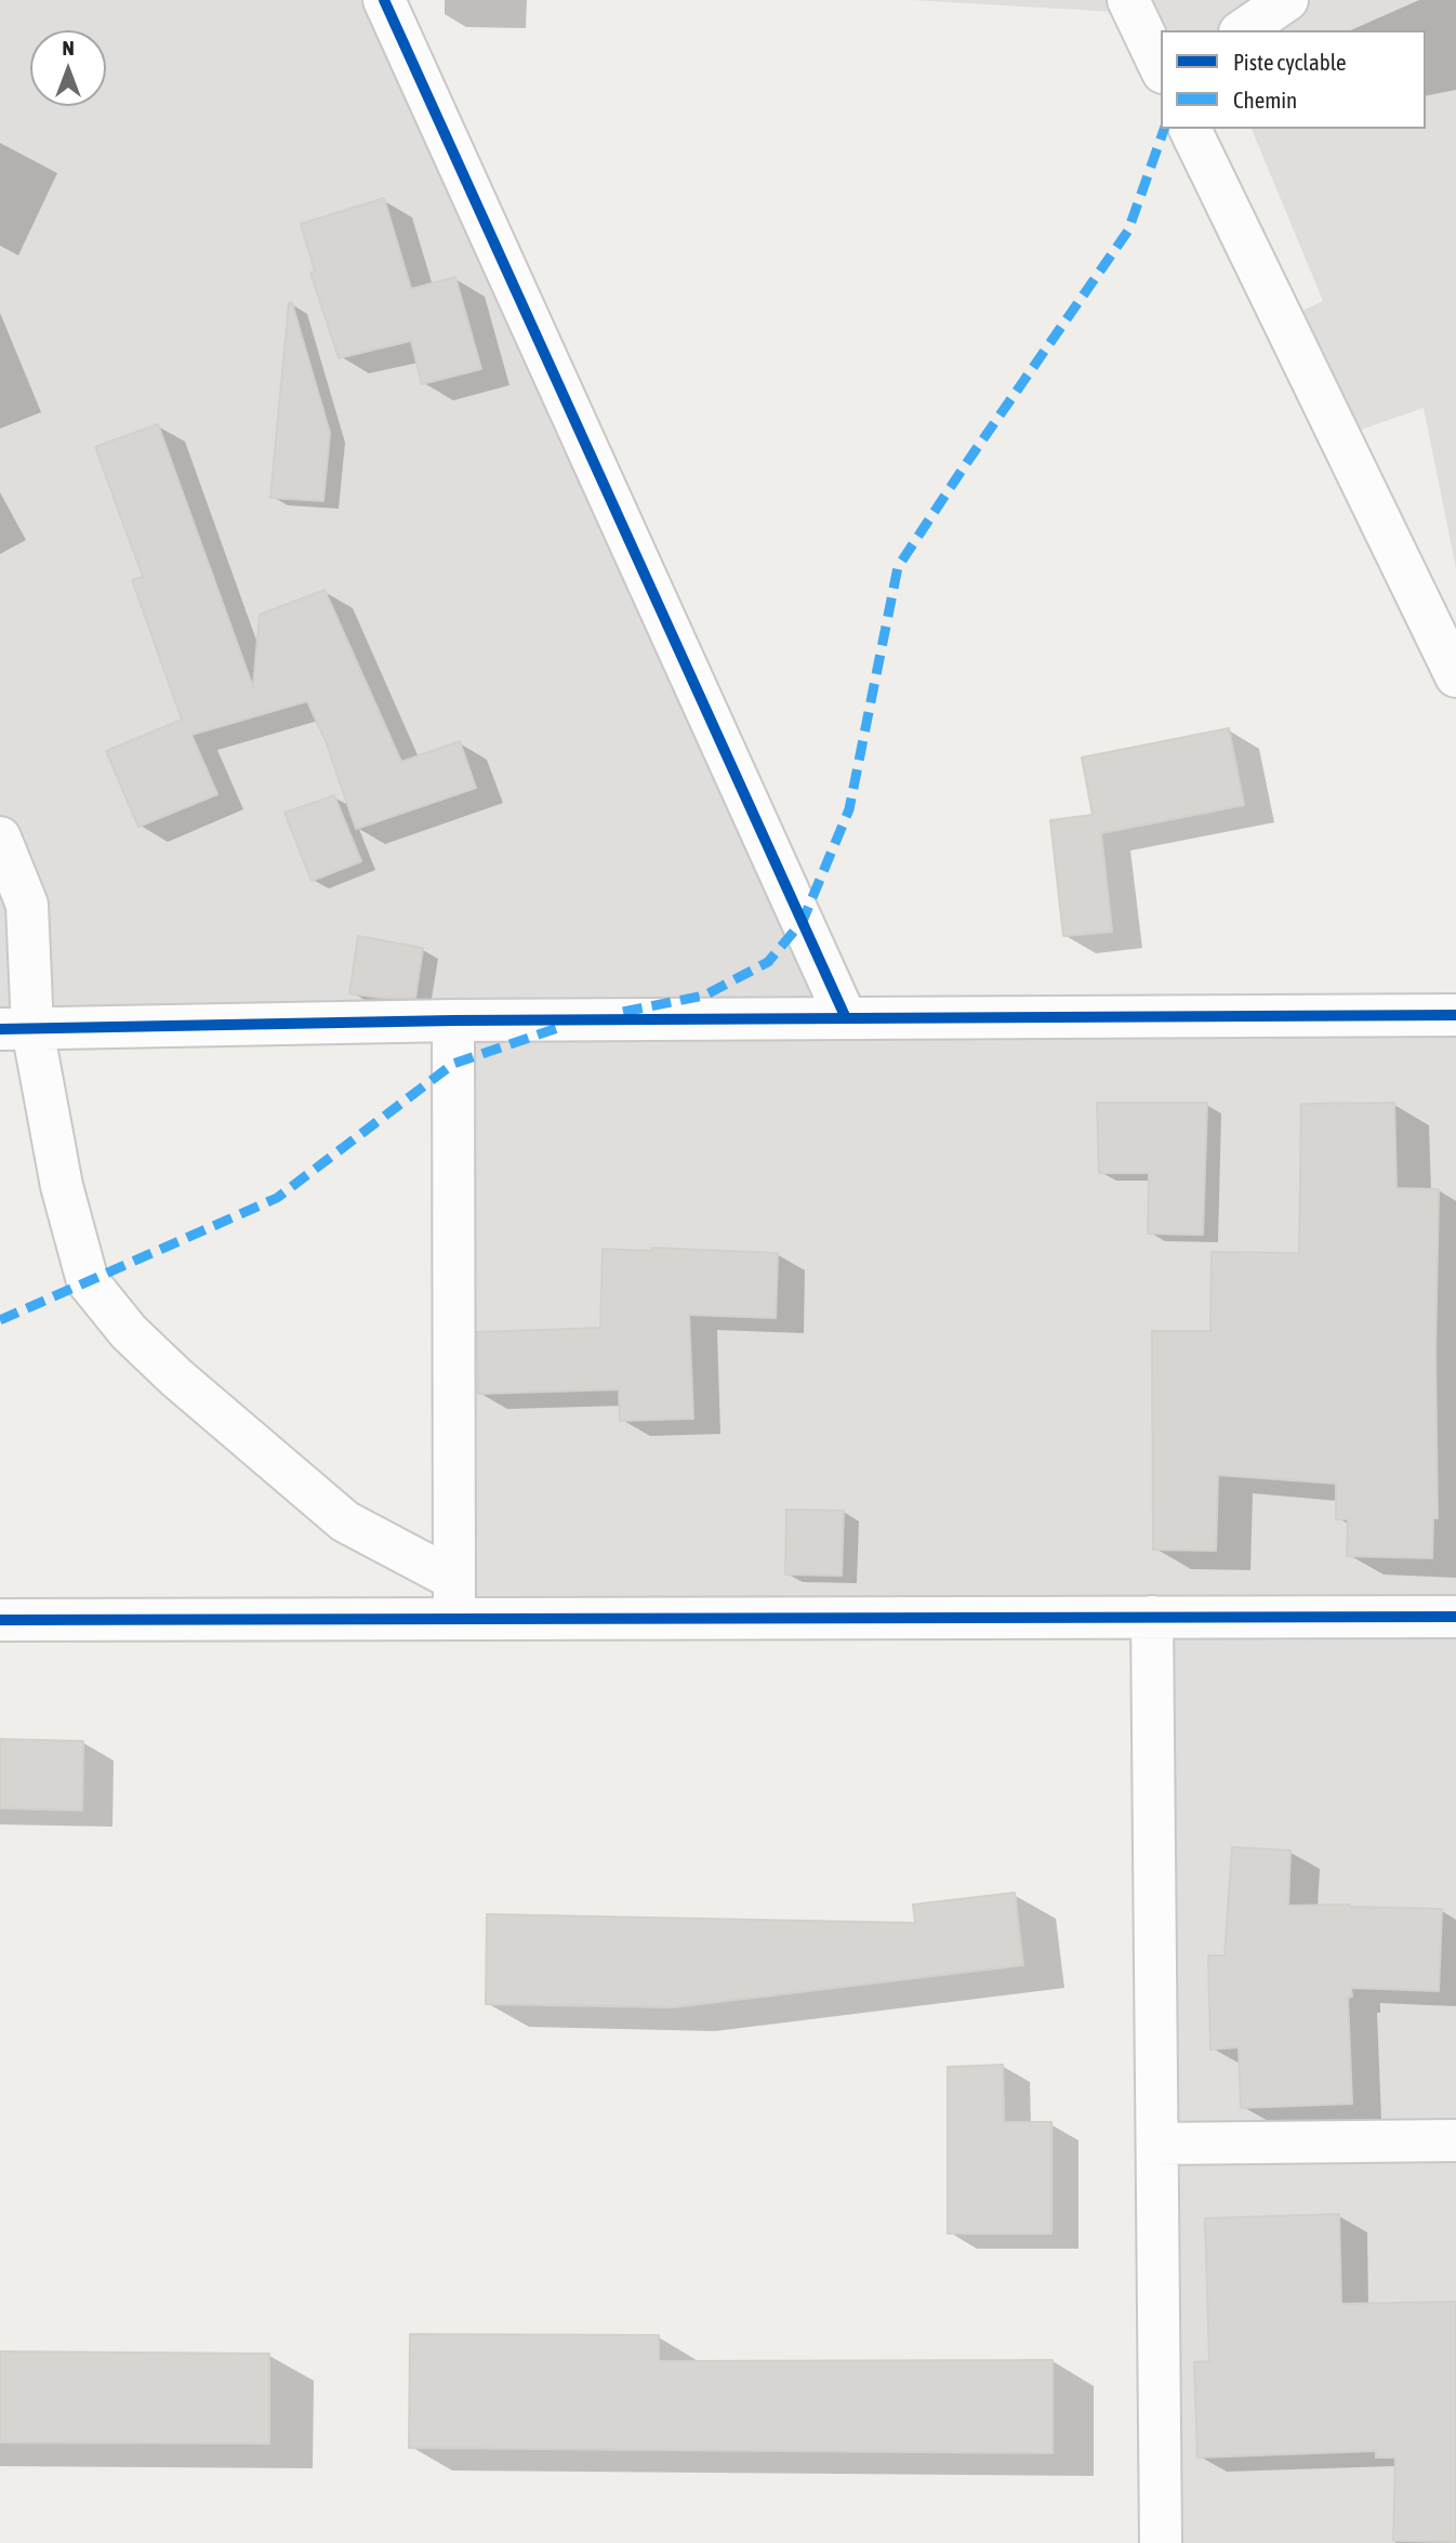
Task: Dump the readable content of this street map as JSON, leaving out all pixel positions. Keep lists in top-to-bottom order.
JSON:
{
  "legend": ["Piste cyclable", "Chemin"],
  "north": "top"
}
